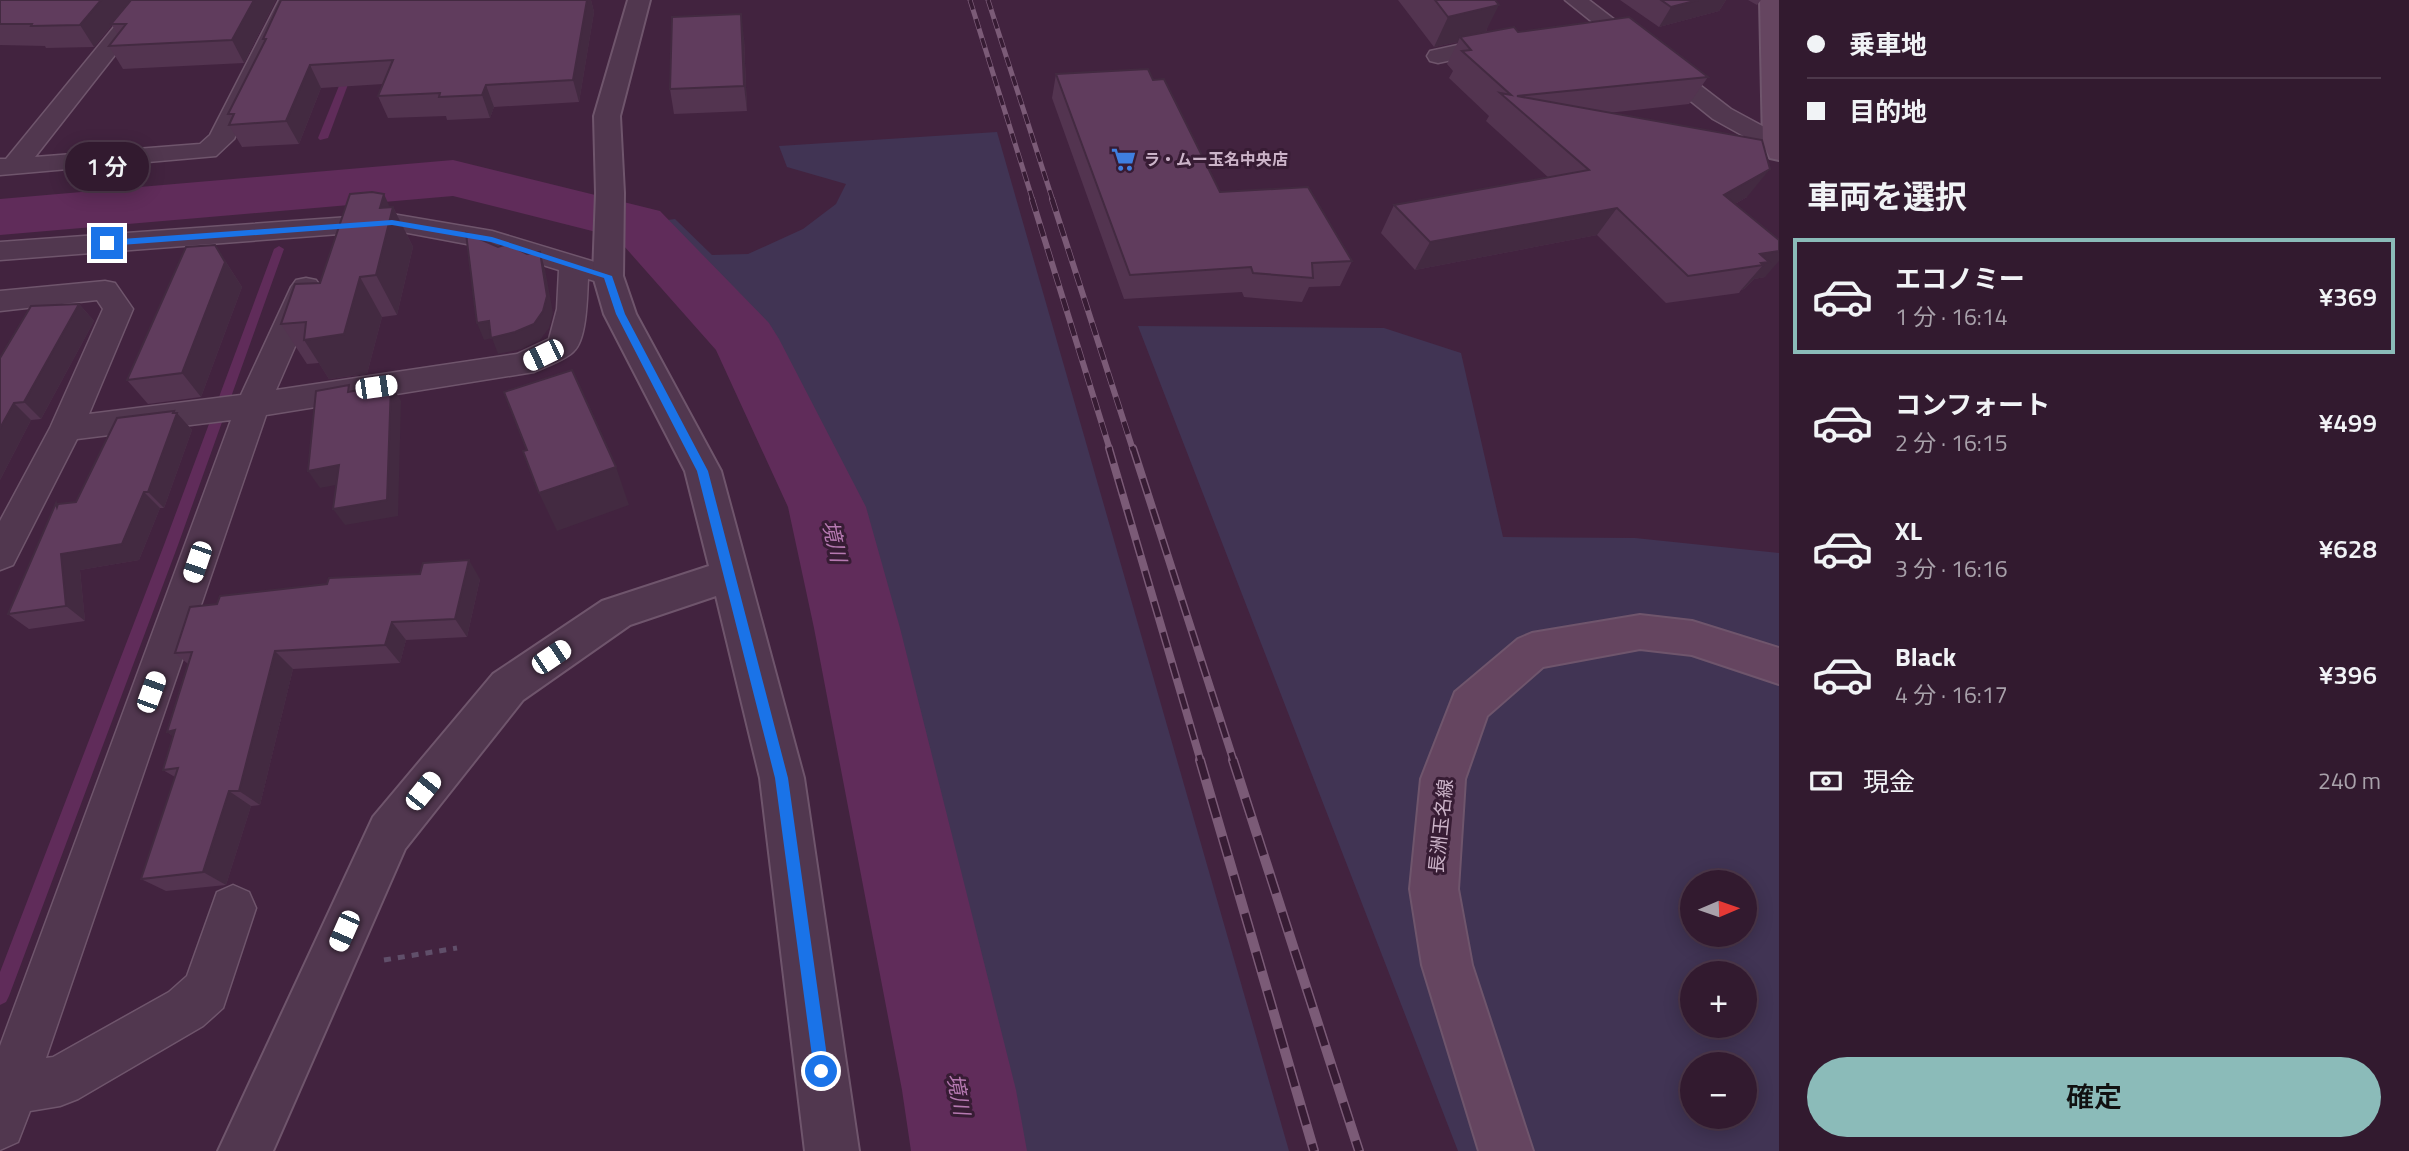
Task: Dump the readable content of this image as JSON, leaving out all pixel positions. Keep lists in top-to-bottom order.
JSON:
{
  "streets": {
    "main road": ["長洲玉名線"]
  },
  "water": ["境川"],
  "places": {
    "supermarket": ["ラ・ムー玉名中央店"]
  },
  "north": "right",
  "page": {
    "banner": ["乗車地", "目的地"],
    "bubble": "1 分",
    "heading": "車両を選択",
    "list": [
      {
        "name": "エコノミー",
        "note": "1 分 · 16:14",
        "value": "¥369"
      },
      {
        "name": "コンフォート",
        "note": "2 分 · 16:15",
        "value": "¥499"
      },
      {
        "name": "XL",
        "note": "3 分 · 16:16",
        "value": "¥628"
      },
      {
        "name": "Black",
        "note": "4 分 · 16:17",
        "value": "¥396"
      }
    ],
    "pay": ["現金", "240 m"],
    "map_buttons": ["+", "−"],
    "buttons": "確定"
  }
}
